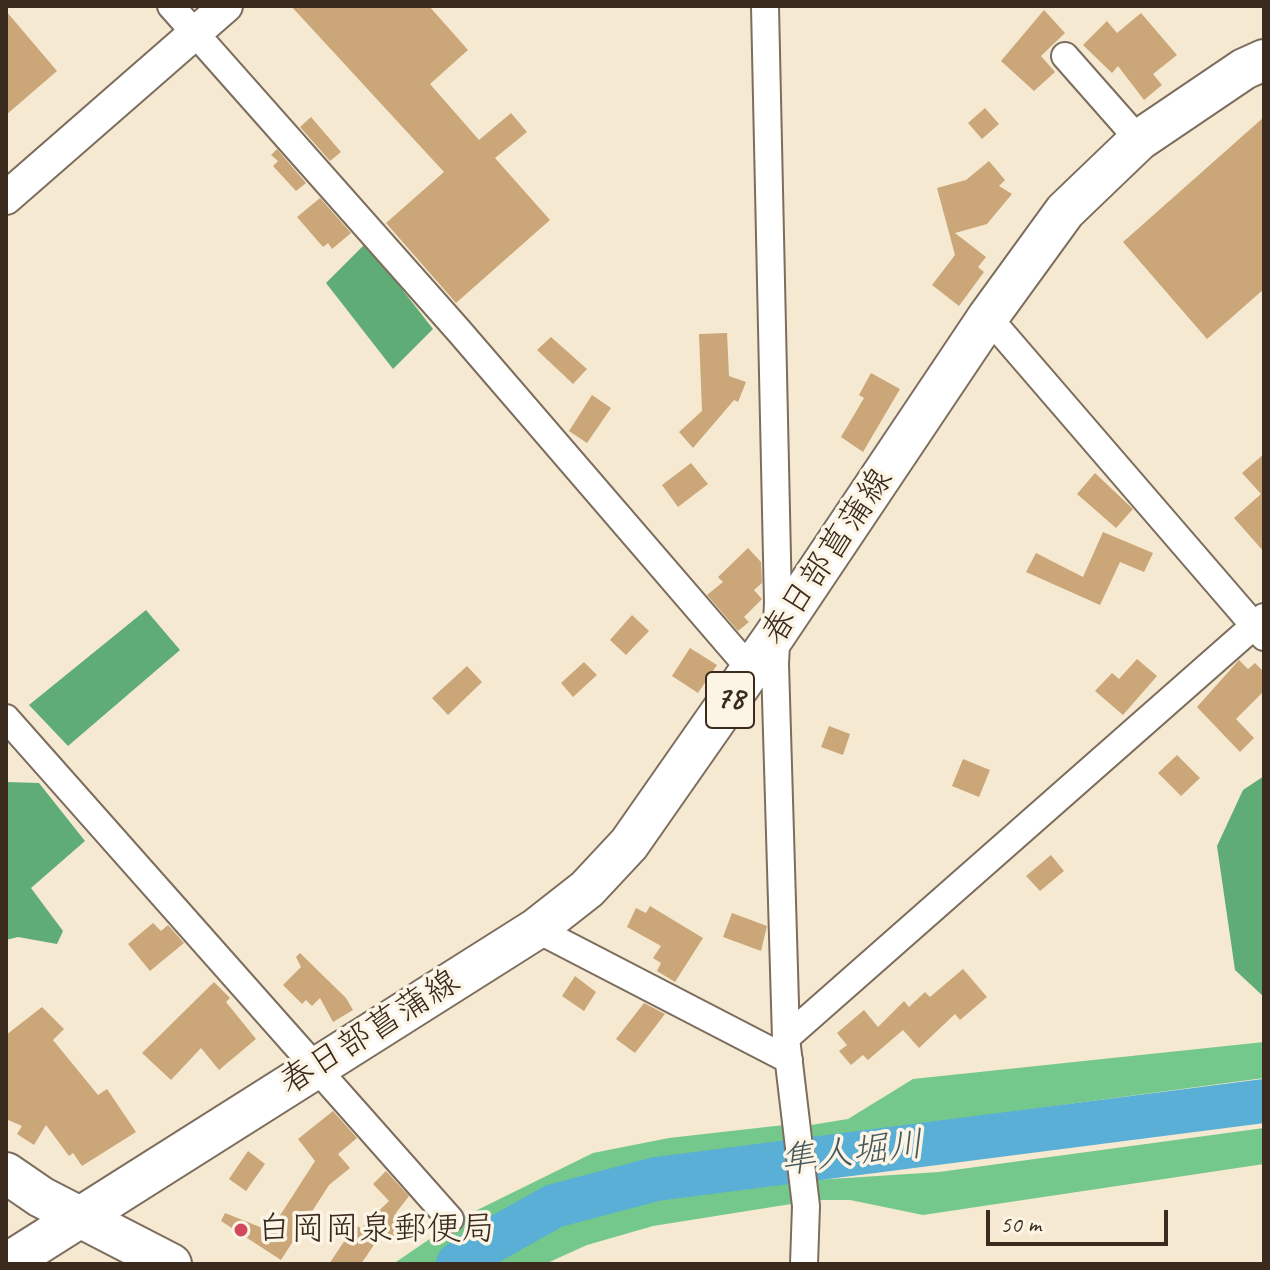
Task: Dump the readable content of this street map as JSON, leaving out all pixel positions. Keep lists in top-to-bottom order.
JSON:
{
  "streets": {
    "main road": ["春日部菖蒲線", "78"]
  },
  "water": ["隼人堀川"],
  "places": ["白岡岡泉郵便局"],
  "scale_bar": "50 m"
}
